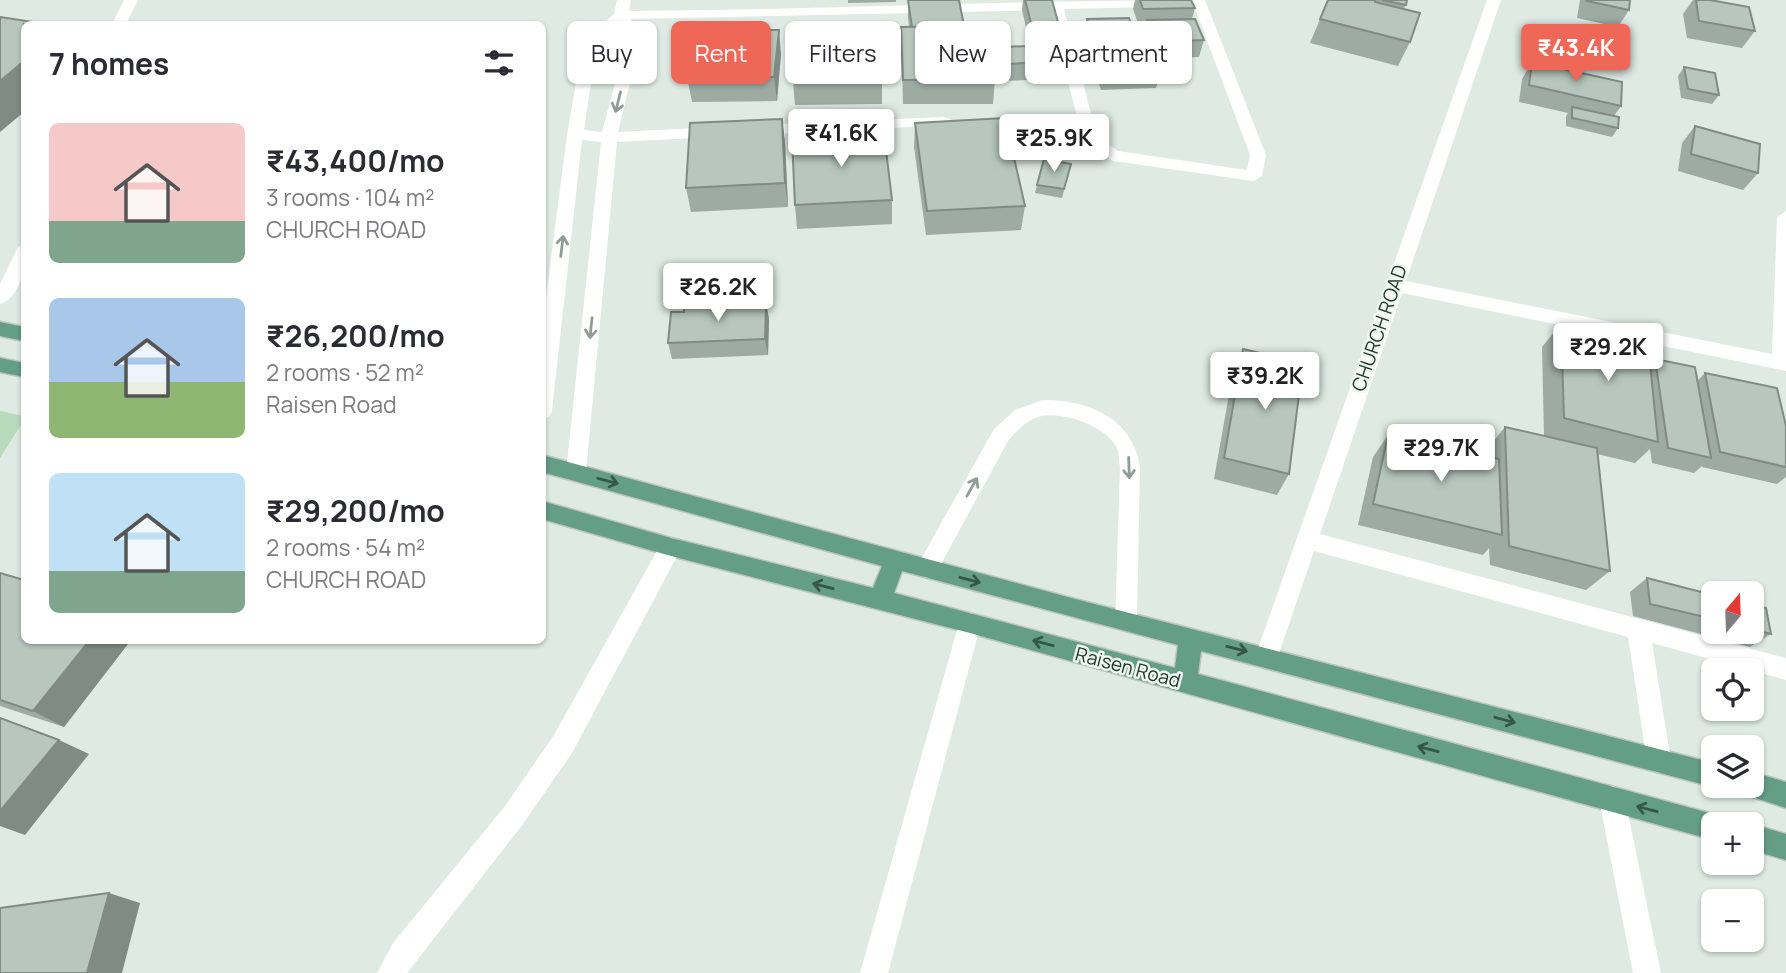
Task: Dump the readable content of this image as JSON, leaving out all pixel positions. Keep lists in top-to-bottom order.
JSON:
{
  "streets": {
    "main road": ["Raisen Road"],
    "street": ["CHURCH ROAD"]
  },
  "north": "top",
  "page": {
    "chip": [
      "Buy",
      "Rent",
      "Filters",
      "New",
      "Apartment"
    ],
    "heading": "7 homes",
    "price": [
      "₹43.4K",
      "₹41.6K",
      "₹25.9K",
      "₹26.2K",
      "₹29.2K",
      "₹39.2K",
      "₹29.7K"
    ],
    "list": [
      {
        "name": "₹43,400/mo",
        "note": "3 rooms · 104 m² · CHURCH ROAD"
      },
      {
        "name": "₹26,200/mo",
        "note": "2 rooms · 52 m² · Raisen Road"
      },
      {
        "name": "₹29,200/mo",
        "note": "2 rooms · 54 m² · CHURCH ROAD"
      }
    ],
    "map_buttons": ["+", "−"]
  }
}
